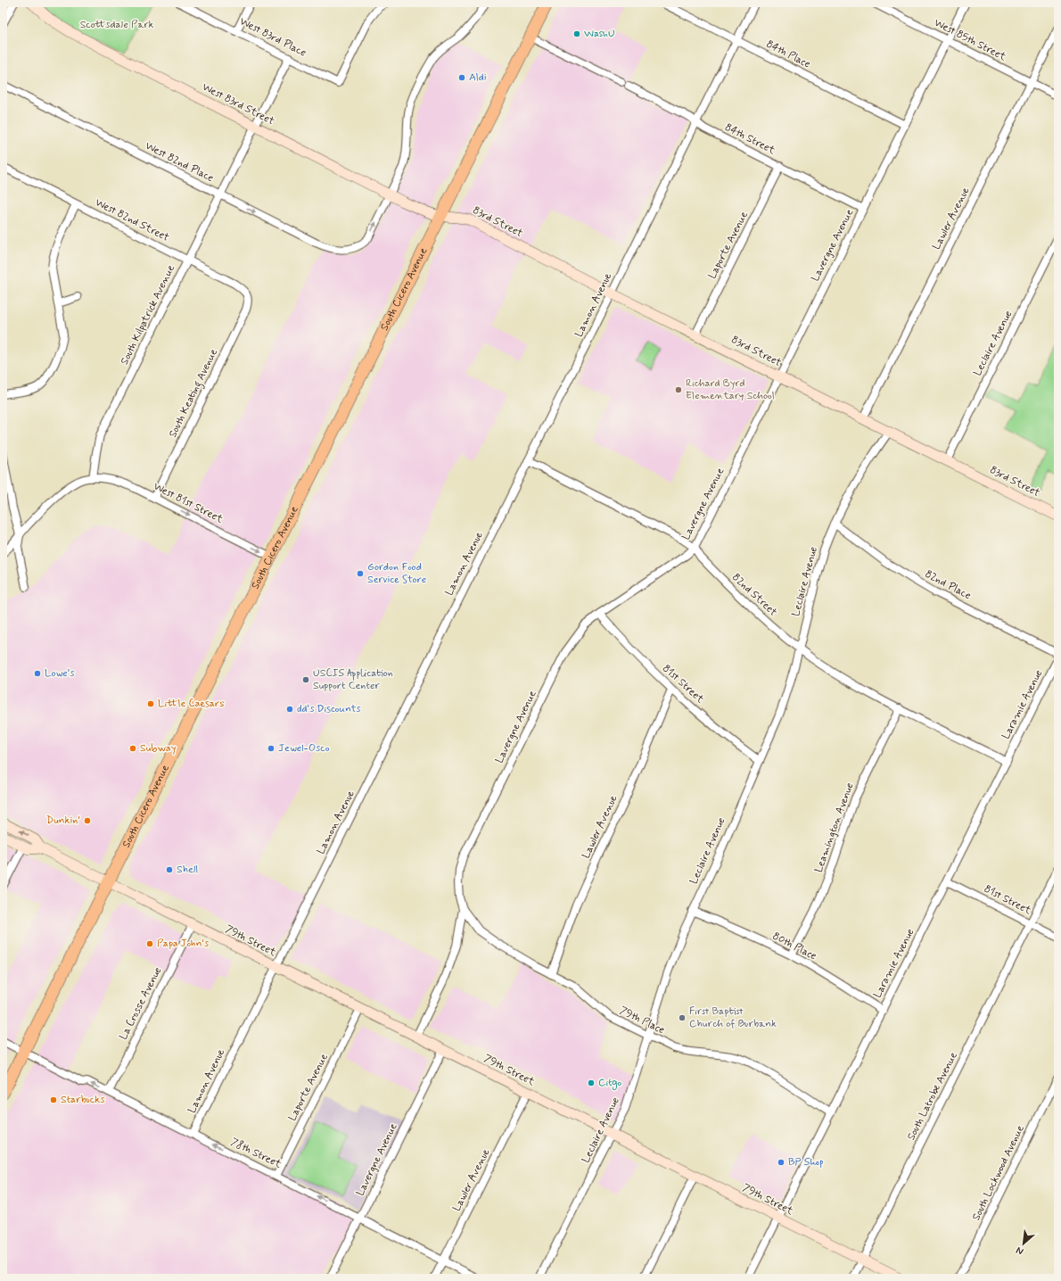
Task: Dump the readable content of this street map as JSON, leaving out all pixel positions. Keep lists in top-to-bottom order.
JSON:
{
  "streets": {
    "main road": ["South Cicero Avenue"],
    "street": [
      "West 83rd Place",
      "West 85th Street",
      "84th Place",
      "West 83rd Street",
      "84th Street",
      "West 82nd Place",
      "Lawler Avenue",
      "West 82nd Street",
      "83rd Street",
      "Laporte Avenue",
      "Lavergne Avenue",
      "Lamon Avenue",
      "South Kilpatrick Avenue",
      "Leclaire Avenue",
      "South Keating Avenue",
      "West 81st Street",
      "82nd Place",
      "82nd Street",
      "81st Street",
      "Laramie Avenue",
      "Leamington Avenue",
      "79th Street",
      "80th Place",
      "La Crosse Avenue",
      "79th Place",
      "South Latrobe Avenue",
      "78th Street",
      "South Lockwood Avenue"
    ]
  },
  "crossings": [
    ["West 83rd Place", "South Kilpatrick Avenue"],
    ["West 85th Street", "Lawler Avenue"],
    ["West 85th Street", "Lavergne Avenue"],
    ["84th Place", "Lavergne Avenue"],
    ["84th Place", "Lamon Avenue"],
    ["West 83rd Street", "West 82nd Place"],
    ["West 83rd Street", "83rd Street"],
    ["West 83rd Street", "South Cicero Avenue"],
    ["West 83rd Street", "South Kilpatrick Avenue"],
    ["84th Street", "Laporte Avenue"],
    ["84th Street", "Lavergne Avenue"],
    ["84th Street", "Lamon Avenue"],
    ["West 82nd Place", "South Kilpatrick Avenue"],
    ["Lawler Avenue", "83rd Street"],
    ["Lawler Avenue", "81st Street"],
    ["Lawler Avenue", "79th Street"],
    ["Lawler Avenue", "79th Place"],
    ["Lawler Avenue", "78th Street"],
    ["West 82nd Street", "South Kilpatrick Avenue"],
    ["West 82nd Street", "South Keating Avenue"],
    ["83rd Street", "Laporte Avenue"],
    ["83rd Street", "Lavergne Avenue"],
    ["83rd Street", "South Cicero Avenue"],
    ["83rd Street", "Lamon Avenue"],
    ["83rd Street", "Leclaire Avenue"],
    ["Laporte Avenue", "79th Street"],
    ["Laporte Avenue", "78th Street"],
    ["Lavergne Avenue", "82nd Street"],
    ["Lavergne Avenue", "81st Street"],
    ["Lavergne Avenue", "79th Street"],
    ["Lavergne Avenue", "79th Place"],
    ["Lavergne Avenue", "78th Street"],
    ["South Cicero Avenue", "West 81st Street"],
    ["South Cicero Avenue", "79th Street"],
    ["South Cicero Avenue", "78th Street"],
    ["Lamon Avenue", "82nd Street"],
    ["Lamon Avenue", "79th Street"],
    ["Lamon Avenue", "78th Street"],
    ["South Kilpatrick Avenue", "West 81st Street"],
    ["Leclaire Avenue", "82nd Place"],
    ["Leclaire Avenue", "82nd Street"],
    ["Leclaire Avenue", "81st Street"],
    ["Leclaire Avenue", "79th Street"],
    ["Leclaire Avenue", "80th Place"],
    ["Leclaire Avenue", "79th Place"],
    ["South Keating Avenue", "West 81st Street"],
    ["82nd Street", "Laramie Avenue"],
    ["82nd Street", "Leamington Avenue"],
    ["81st Street", "Laramie Avenue"],
    ["81st Street", "South Latrobe Avenue"],
    ["Laramie Avenue", "79th Street"],
    ["Laramie Avenue", "80th Place"],
    ["Laramie Avenue", "79th Place"],
    ["Leamington Avenue", "80th Place"],
    ["79th Street", "La Crosse Avenue"],
    ["79th Street", "South Latrobe Avenue"],
    ["La Crosse Avenue", "78th Street"]
  ],
  "one_way": ["West 81st Street", "78th Street"],
  "parks": ["Scottsdale Park"],
  "places": [
    "WashU",
    "Aldi",
    "Richard Byrd Elementary School",
    "Gordon Food Service Store",
    "Lowe's",
    "USCIS Application Support Center",
    "Little Caesars",
    "dd's Discounts",
    "Subway",
    "Jewel-Osco",
    "Dunkin'",
    "Shell",
    "Papa John's",
    "First Baptist Church of Burbank",
    "Citgo",
    "Starbucks",
    "BP Shop"
  ],
  "north": "bottom left"
}
